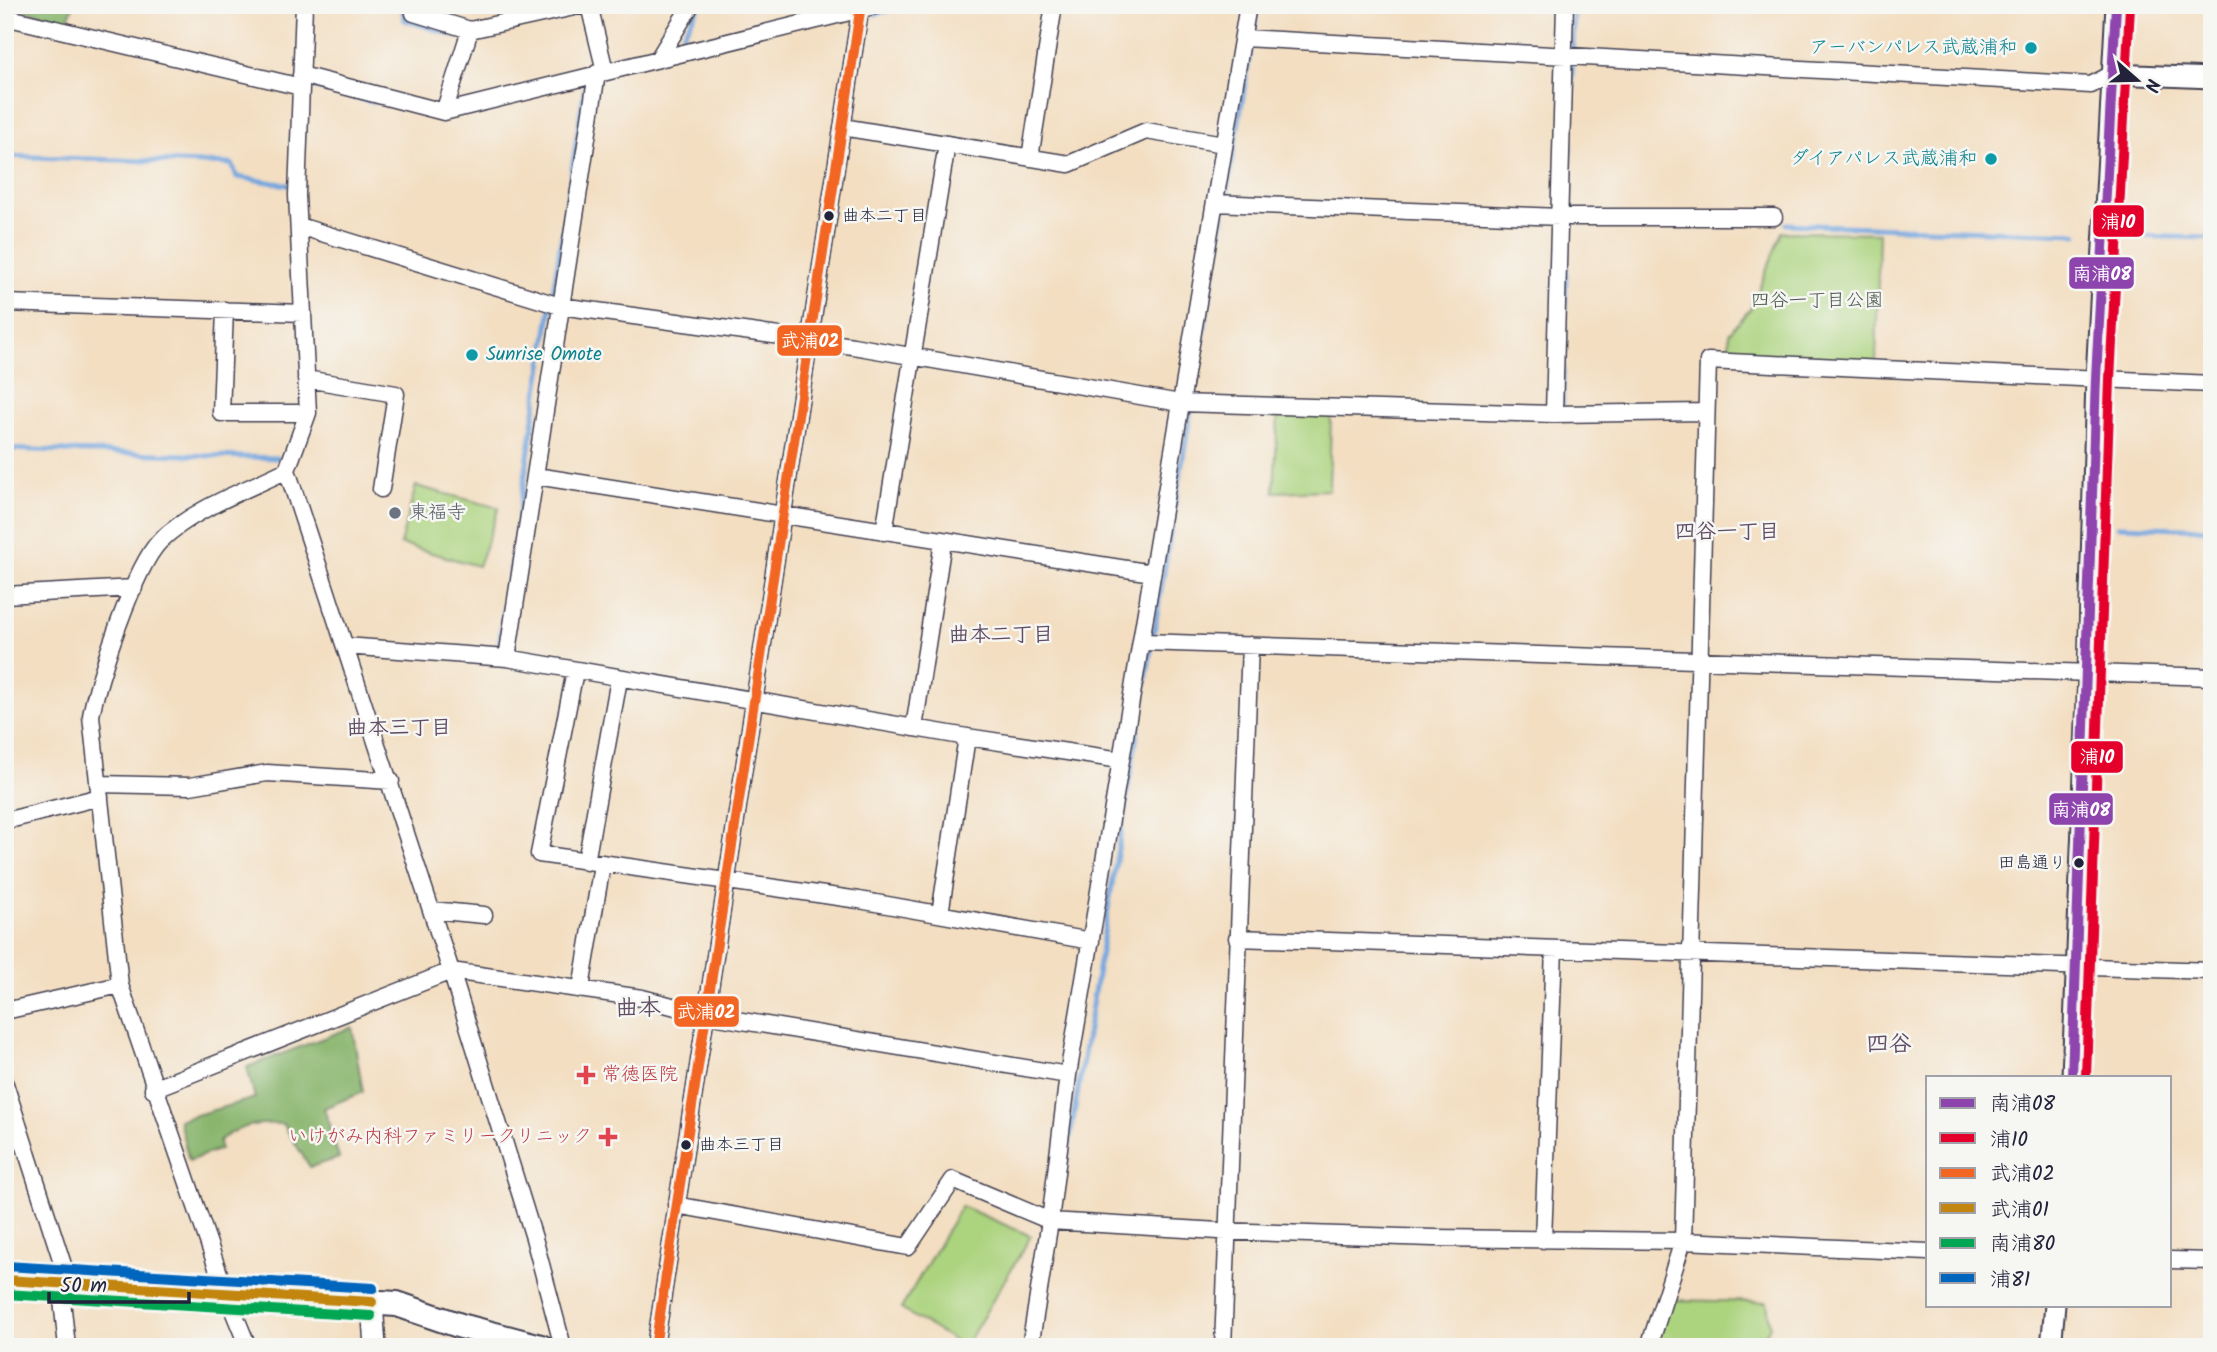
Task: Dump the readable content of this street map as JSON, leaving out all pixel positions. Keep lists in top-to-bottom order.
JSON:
{
  "districts": [
    "四谷一丁目",
    "曲本二丁目",
    "曲本三丁目",
    "曲本",
    "四谷"
  ],
  "parks": ["四谷一丁目公園"],
  "places": {
    "other": [
      "アーバンパレス武蔵浦和",
      "ダイアパレス武蔵浦和",
      "曲本二丁目",
      "Sunrise Omote",
      "東福寺",
      "田島通り",
      "曲本三丁目"
    ],
    "health": ["常徳医院", "いけがみ内科ファミリークリニック"]
  },
  "lines": [
    "transit line 南浦08",
    "transit line 武浦02",
    "transit line 浦10",
    "transit line 浦81",
    "transit line 武浦01",
    "transit line 南浦80"
  ],
  "legend": [
    "南浦08",
    "浦10",
    "武浦02",
    "武浦01",
    "南浦80",
    "浦81"
  ],
  "scale_bar": "50 m",
  "north": "right"
}
